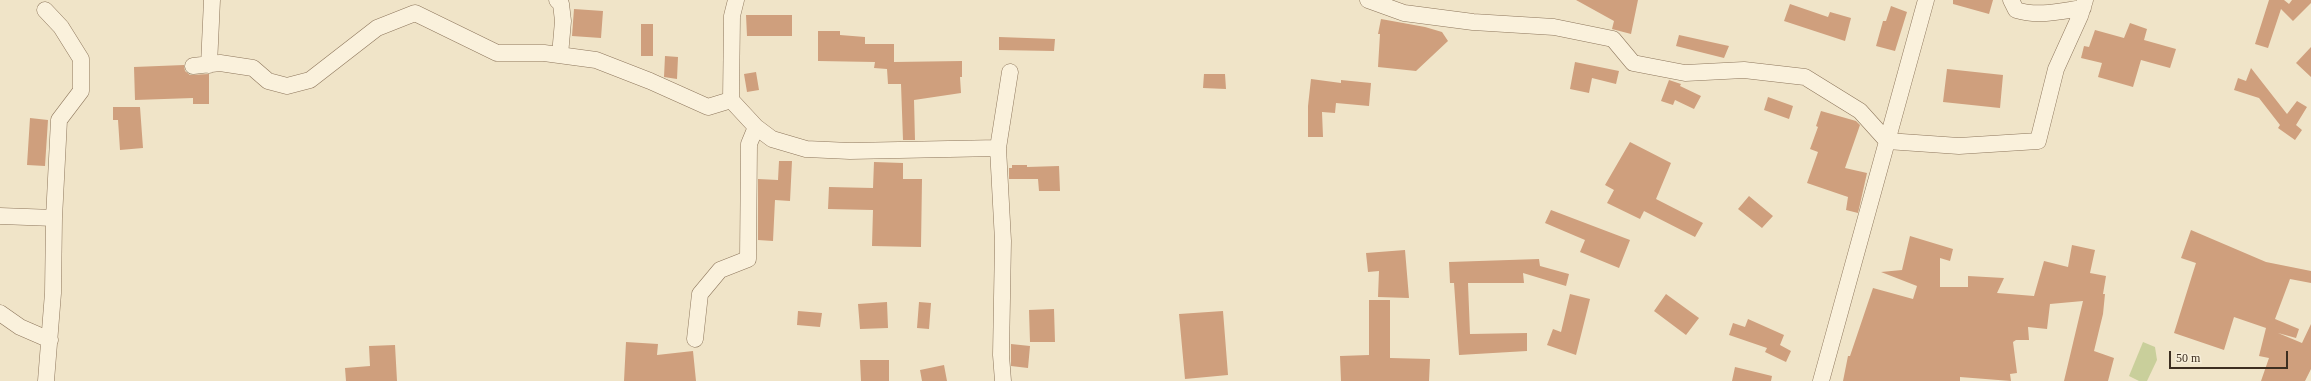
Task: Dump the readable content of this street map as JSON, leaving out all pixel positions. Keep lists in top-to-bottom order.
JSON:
{
  "scale_bar": "50 m"
}
